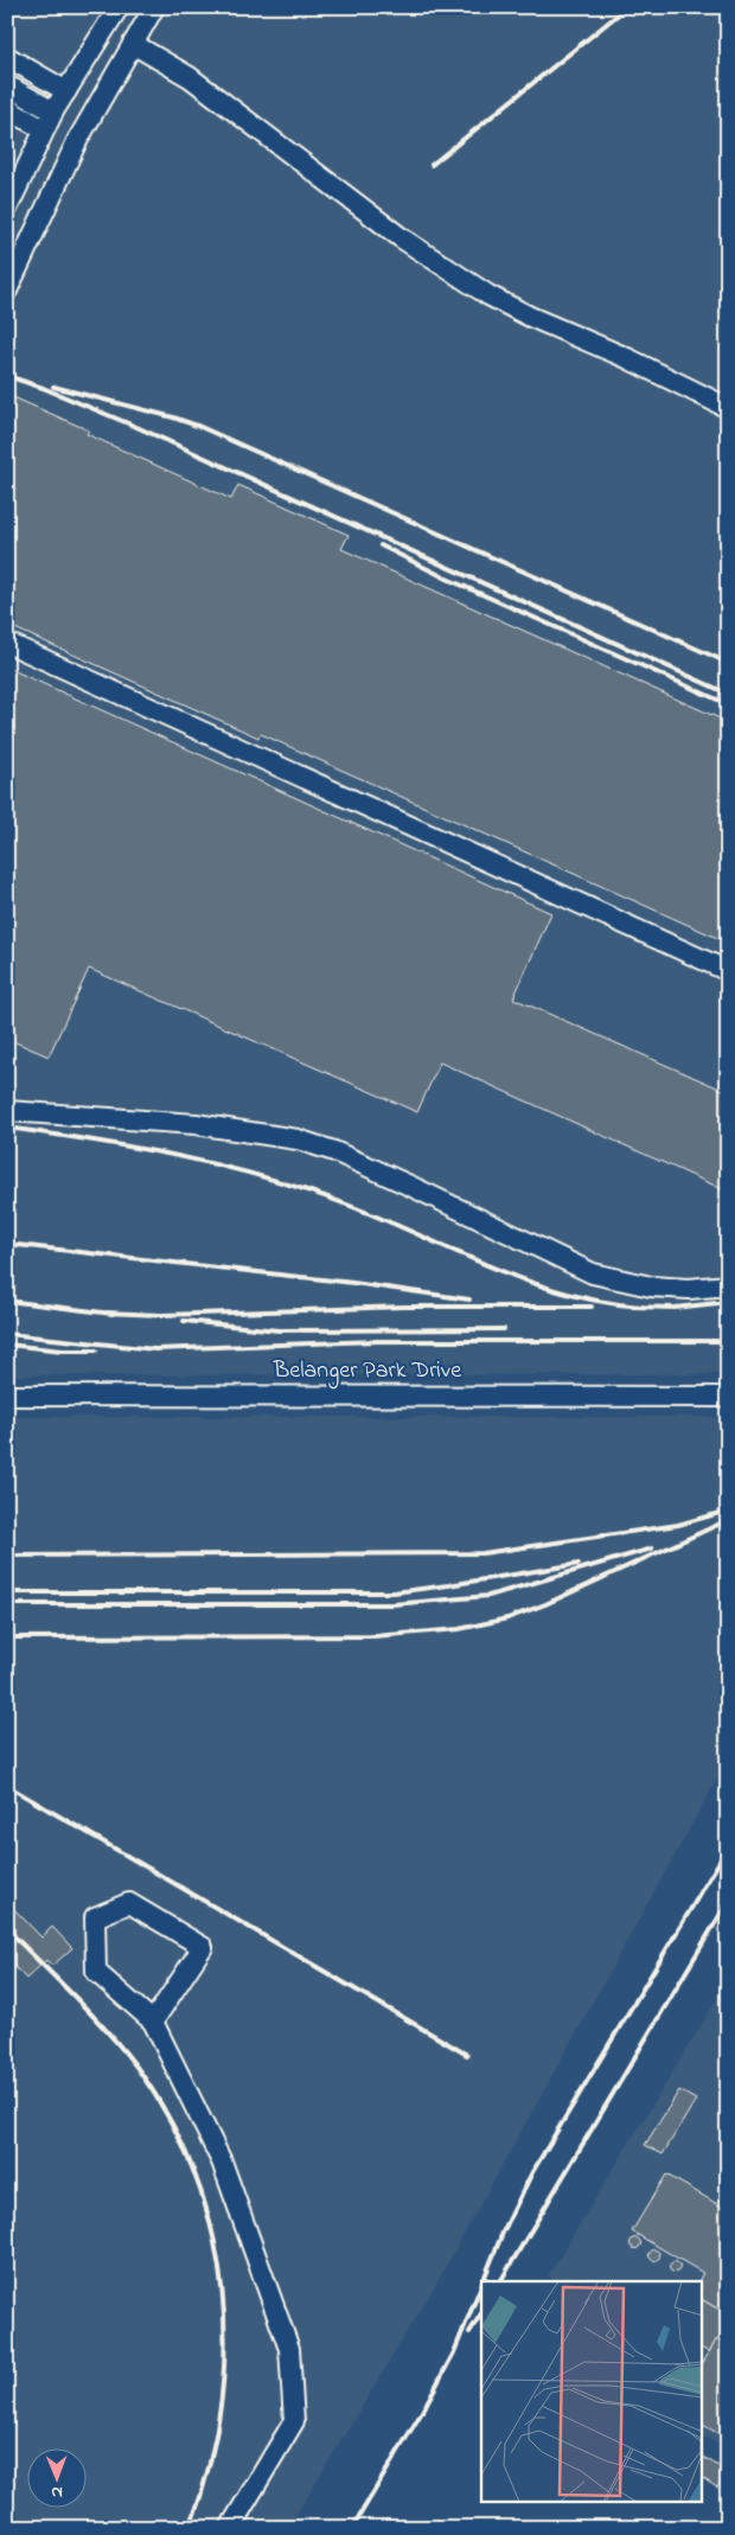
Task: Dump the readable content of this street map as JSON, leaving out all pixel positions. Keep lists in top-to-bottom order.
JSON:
{
  "streets": {
    "street": ["Belanger Park Drive"]
  },
  "north": "bottom"
}
